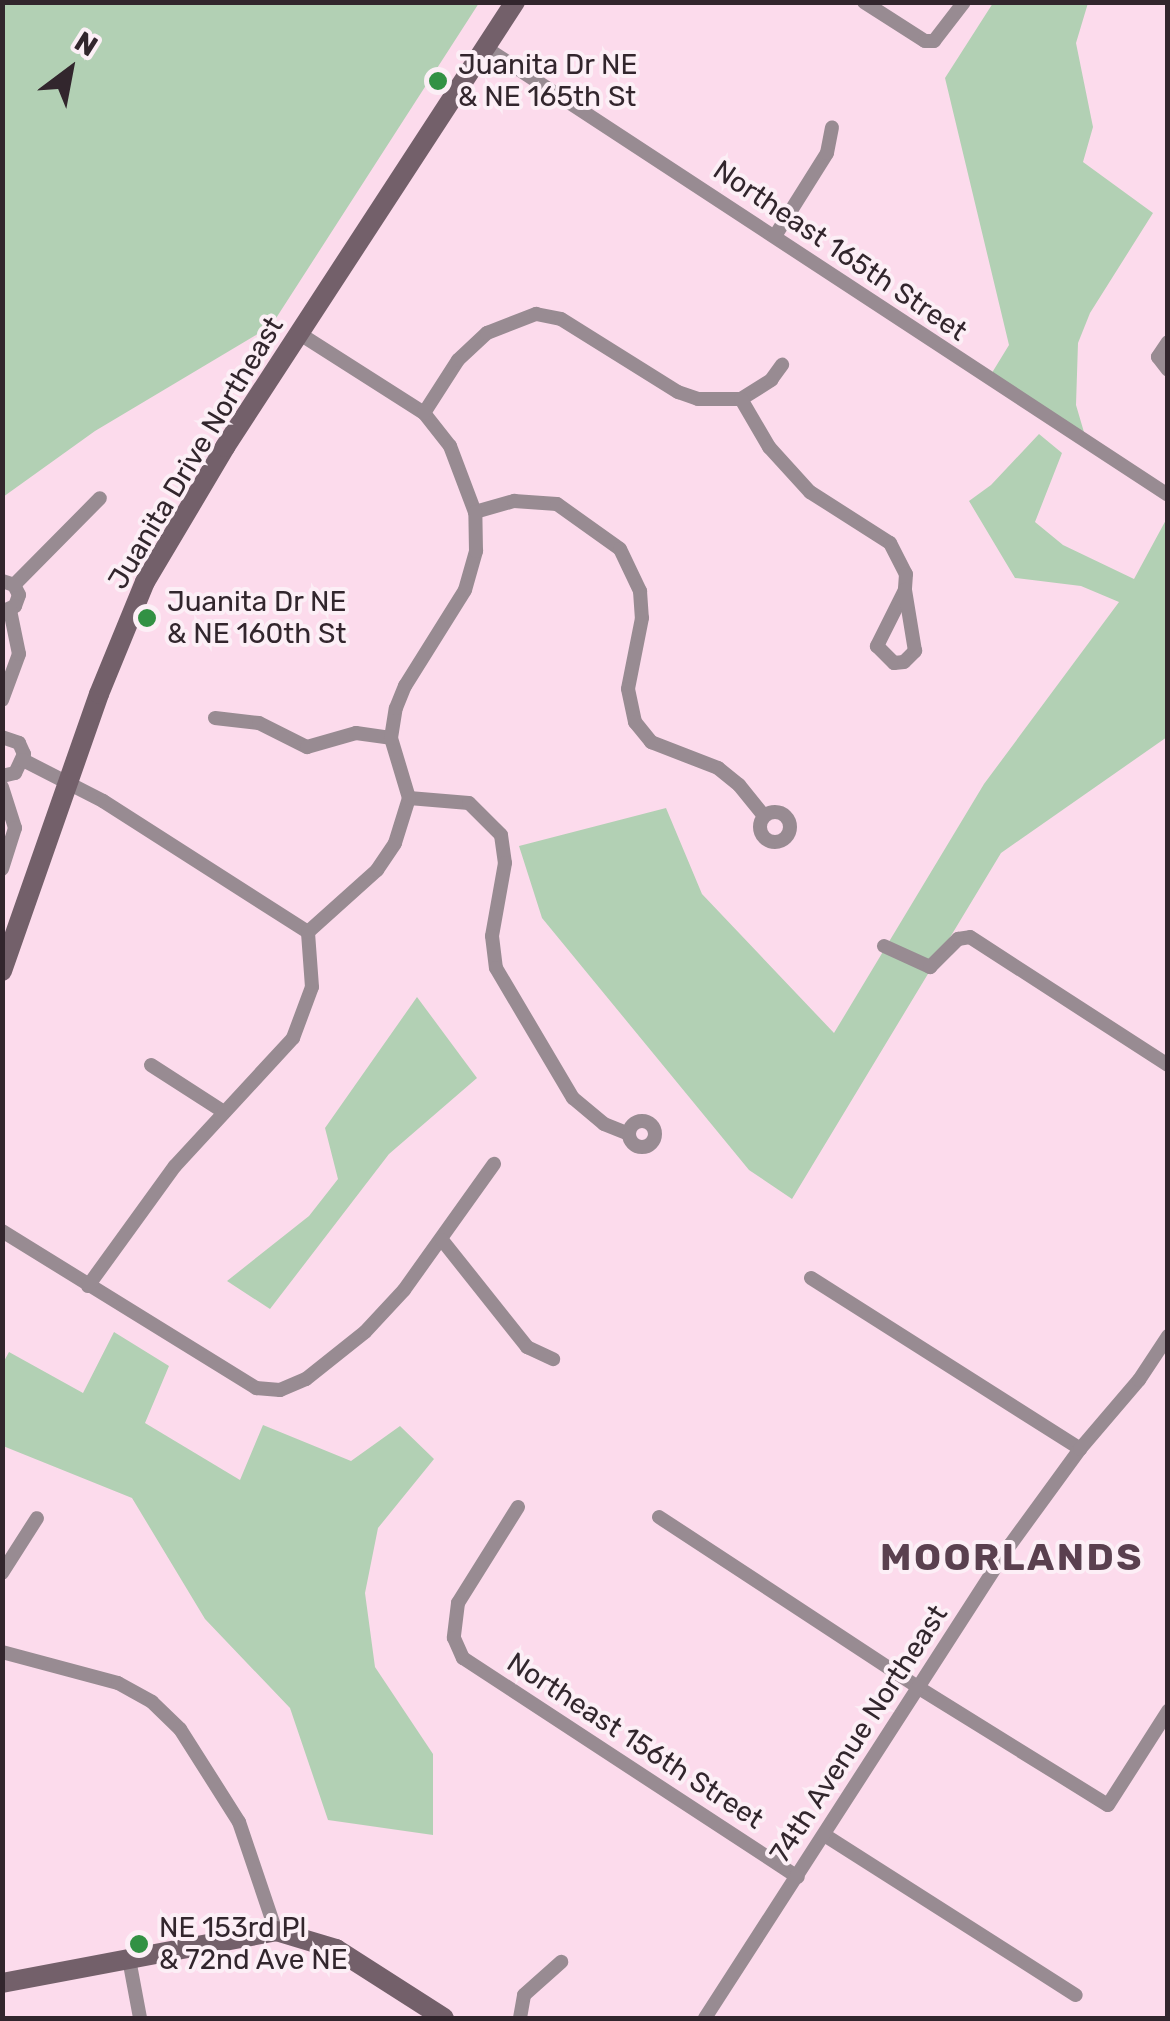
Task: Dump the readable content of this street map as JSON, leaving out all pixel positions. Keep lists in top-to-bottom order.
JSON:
{
  "streets": {
    "main road": ["Juanita Drive Northeast"],
    "street": ["Northeast 165th Street", "74th Avenue Northeast", "Northeast 156th Street"]
  },
  "crossings": [
    ["Northeast 165th Street", "Juanita Drive Northeast"],
    ["74th Avenue Northeast", "Northeast 156th Street"]
  ],
  "districts": ["MOORLANDS"],
  "places": ["Juanita Dr NE & NE 165th St", "Juanita Dr NE & NE 160th St", "NE 153rd Pl & 72nd Ave NE"],
  "north": "top right"
}
